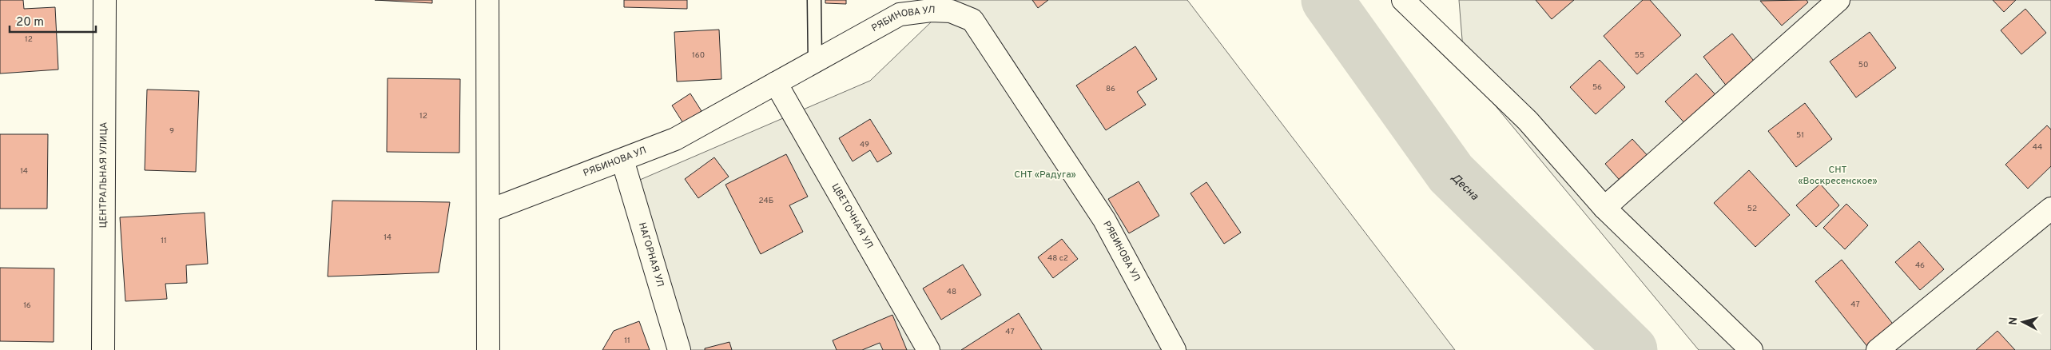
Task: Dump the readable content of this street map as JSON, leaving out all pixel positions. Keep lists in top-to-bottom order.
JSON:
{
  "streets": {
    "street": [
      "РЯБИНОВА УЛ",
      "ЦЕНТРАЛЬНАЯ УЛИЦА",
      "ЦВЕТОЧНАЯ УЛ",
      "НАГОРНАЯ УЛ"
    ]
  },
  "crossings": [
    ["РЯБИНОВА УЛ", "ЦВЕТОЧНАЯ УЛ"],
    ["РЯБИНОВА УЛ", "НАГОРНАЯ УЛ"]
  ],
  "water": ["Десна"],
  "parks": ["СНТ «Воскресенское»", "СНТ «Радуга»"],
  "house_numbers": [
    "12",
    "160",
    "55",
    "50",
    "56",
    "86",
    "12",
    "9",
    "51",
    "49",
    "44",
    "14",
    "24Б",
    "52",
    "14",
    "11",
    "48 с2",
    "46",
    "48",
    "47",
    "16",
    "47",
    "11"
  ],
  "scale_bar": "20 m",
  "north": "left"
}
